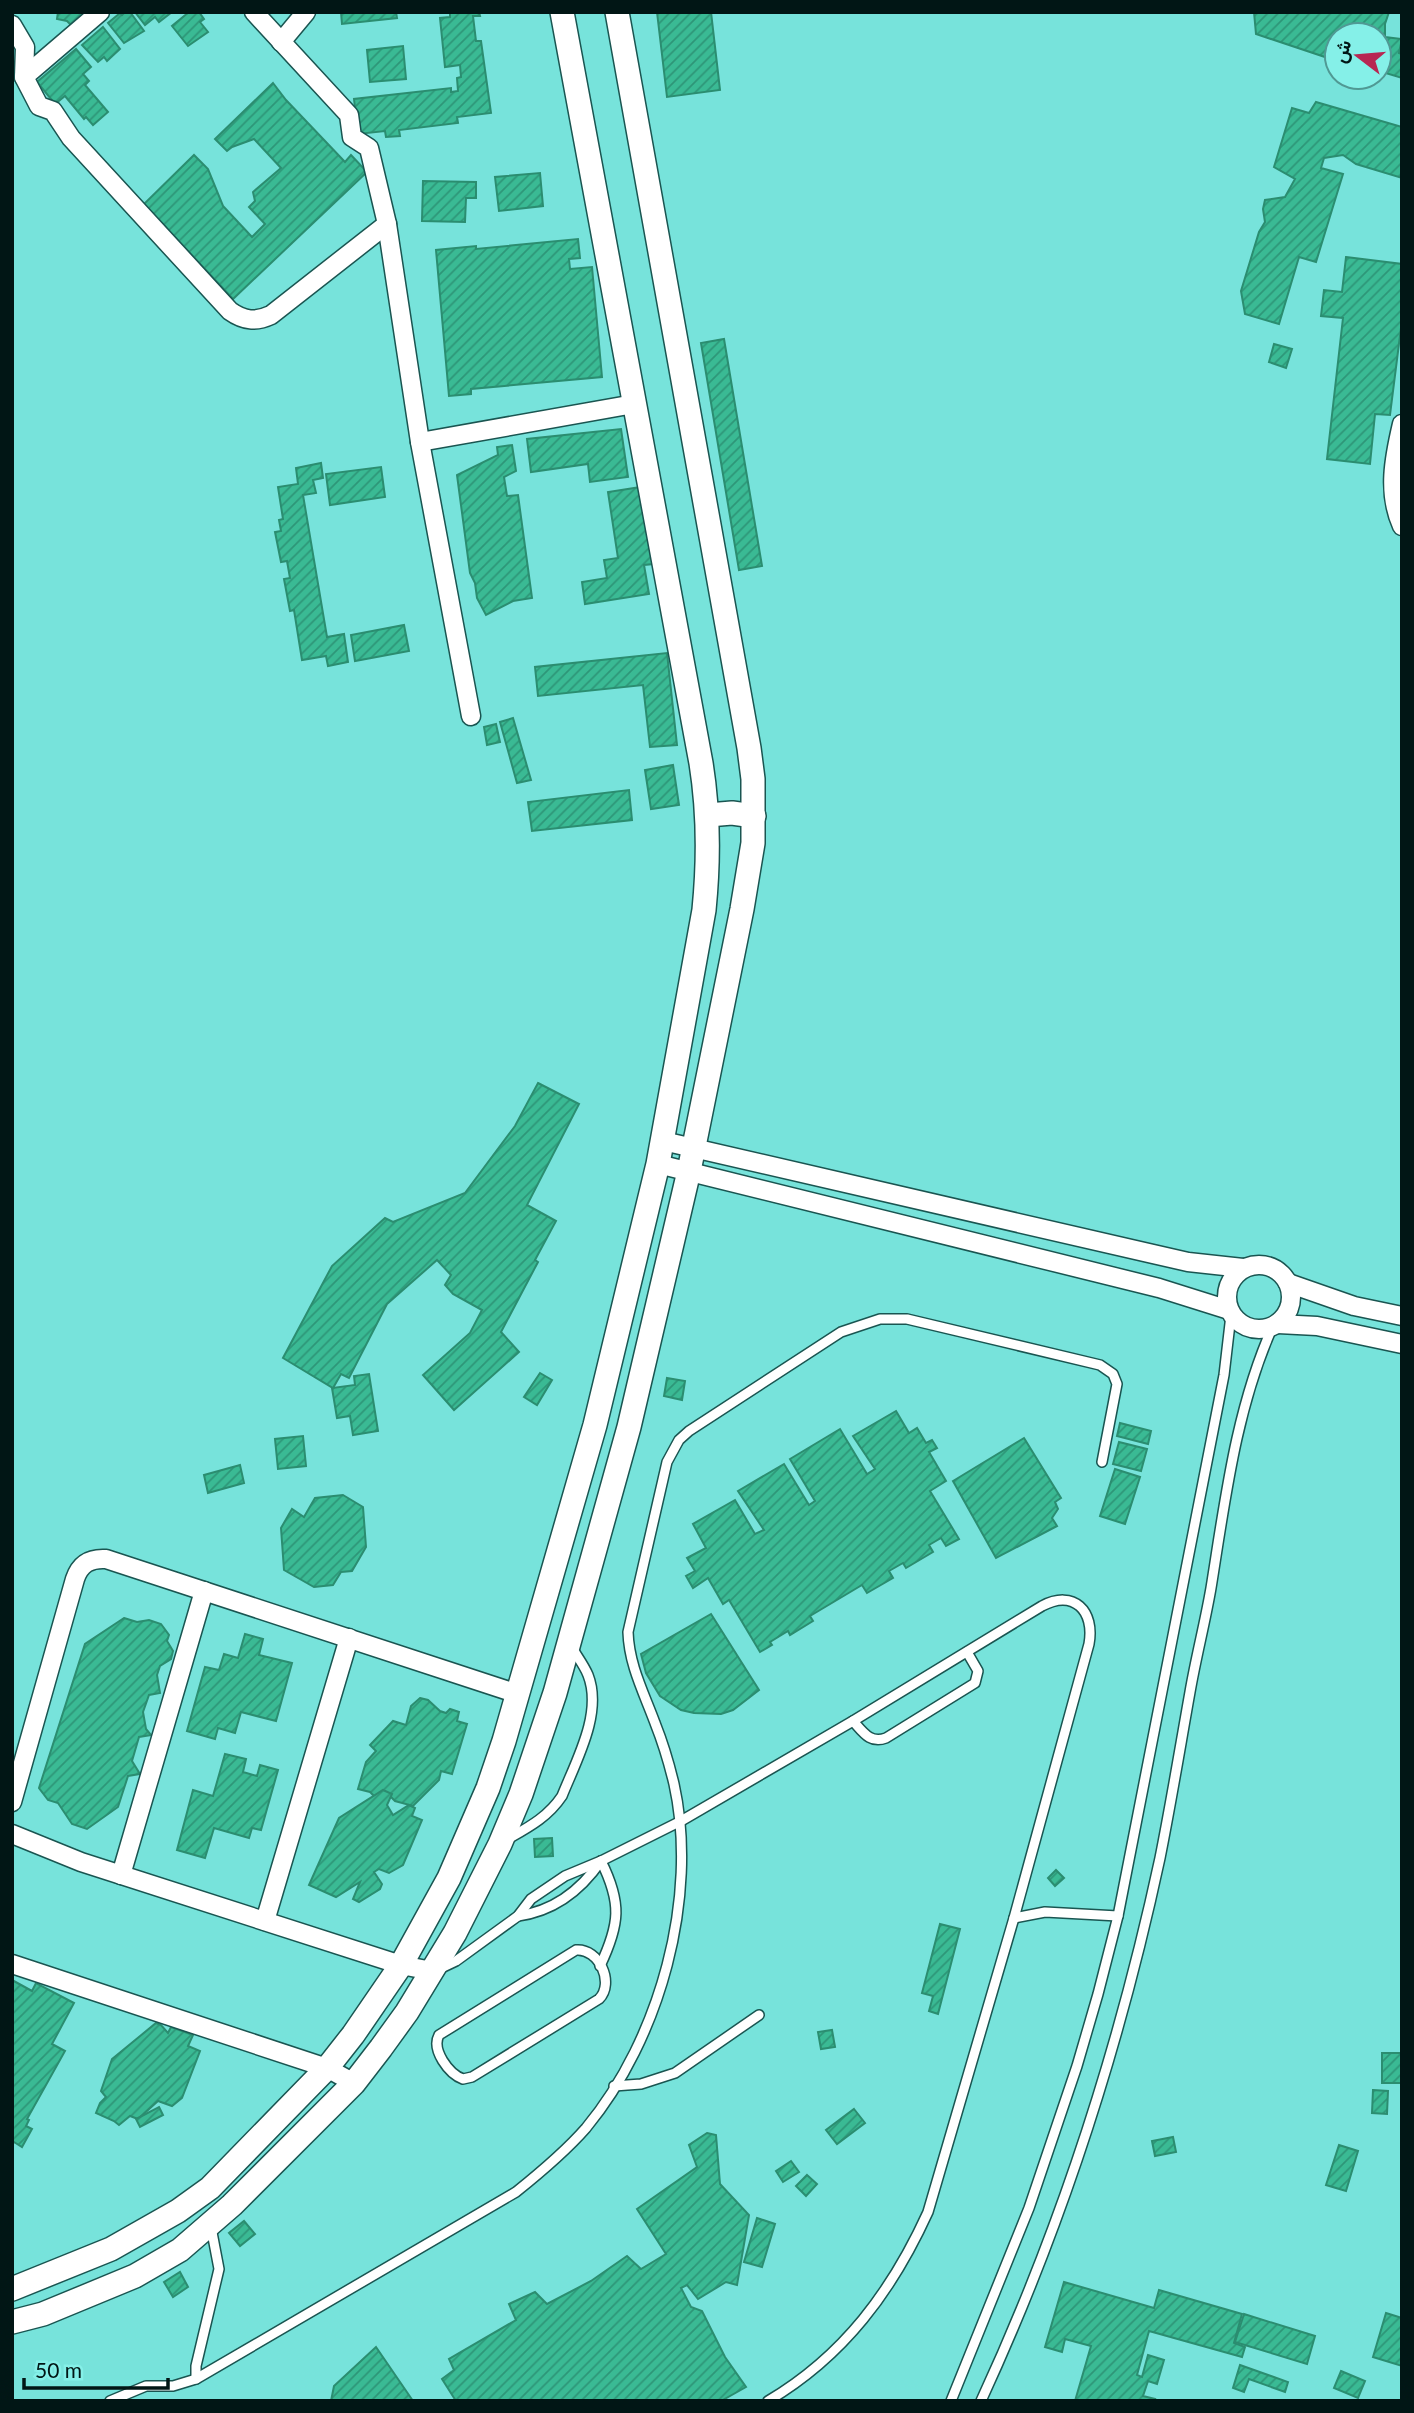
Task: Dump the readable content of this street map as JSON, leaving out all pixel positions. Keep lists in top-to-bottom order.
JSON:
{
  "scale_bar": "50 m",
  "north": "left"
}
